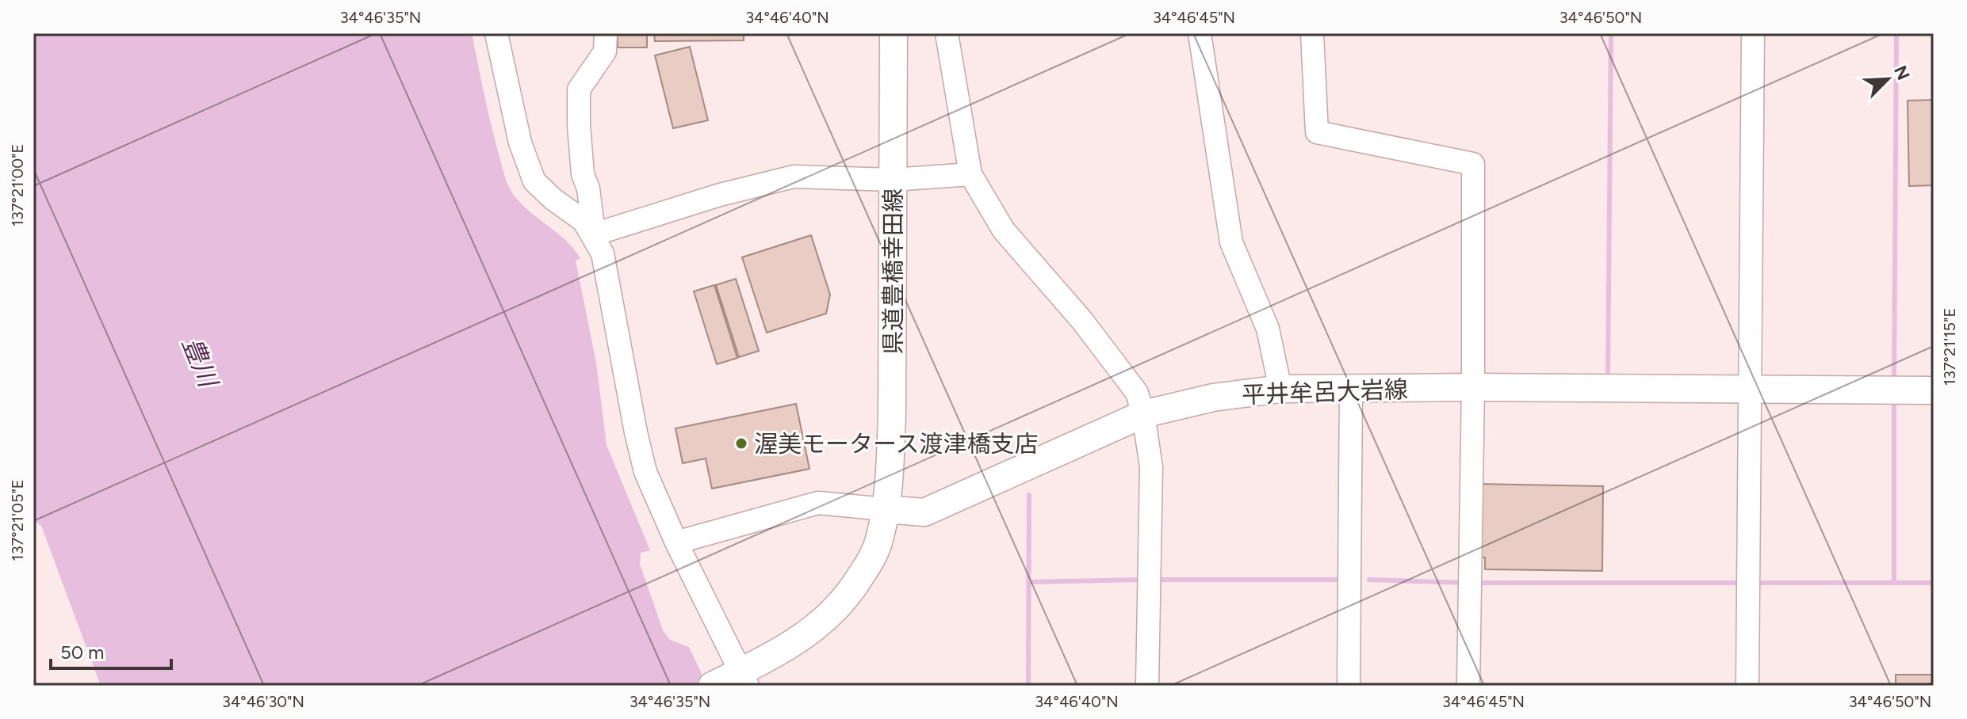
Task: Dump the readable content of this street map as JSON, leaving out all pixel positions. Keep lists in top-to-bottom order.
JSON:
{
  "streets": {
    "main road": ["県道豊橋幸田線", "平井牟呂大岩線"]
  },
  "crossings": [
    ["県道豊橋幸田線", "平井牟呂大岩線"]
  ],
  "water": ["豊川"],
  "places": ["渥美モータース渡津橋支店"],
  "scale_bar": "50 m",
  "north": "top right",
  "coordinates": [
    "34°46'35\"N",
    "34°46'40\"N",
    "34°46'45\"N",
    "34°46'50\"N",
    "137°21'00\"E",
    "137°21'15\"E",
    "137°21'05\"E",
    "34°46'30\"N"
  ]
}
